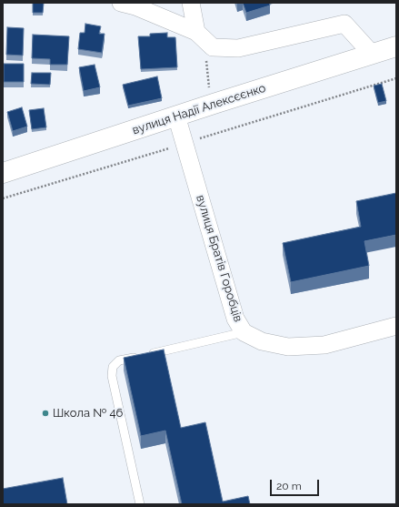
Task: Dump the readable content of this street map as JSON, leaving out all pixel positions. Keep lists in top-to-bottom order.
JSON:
{
  "streets": {
    "street": ["вулиця Надії Алексєєнко", "вулиця Братів Горобців"]
  },
  "crossings": [
    ["вулиця Надії Алексєєнко", "вулиця Братів Горобців"]
  ],
  "places": ["Школа № 46"],
  "scale_bar": "20 m"
}
